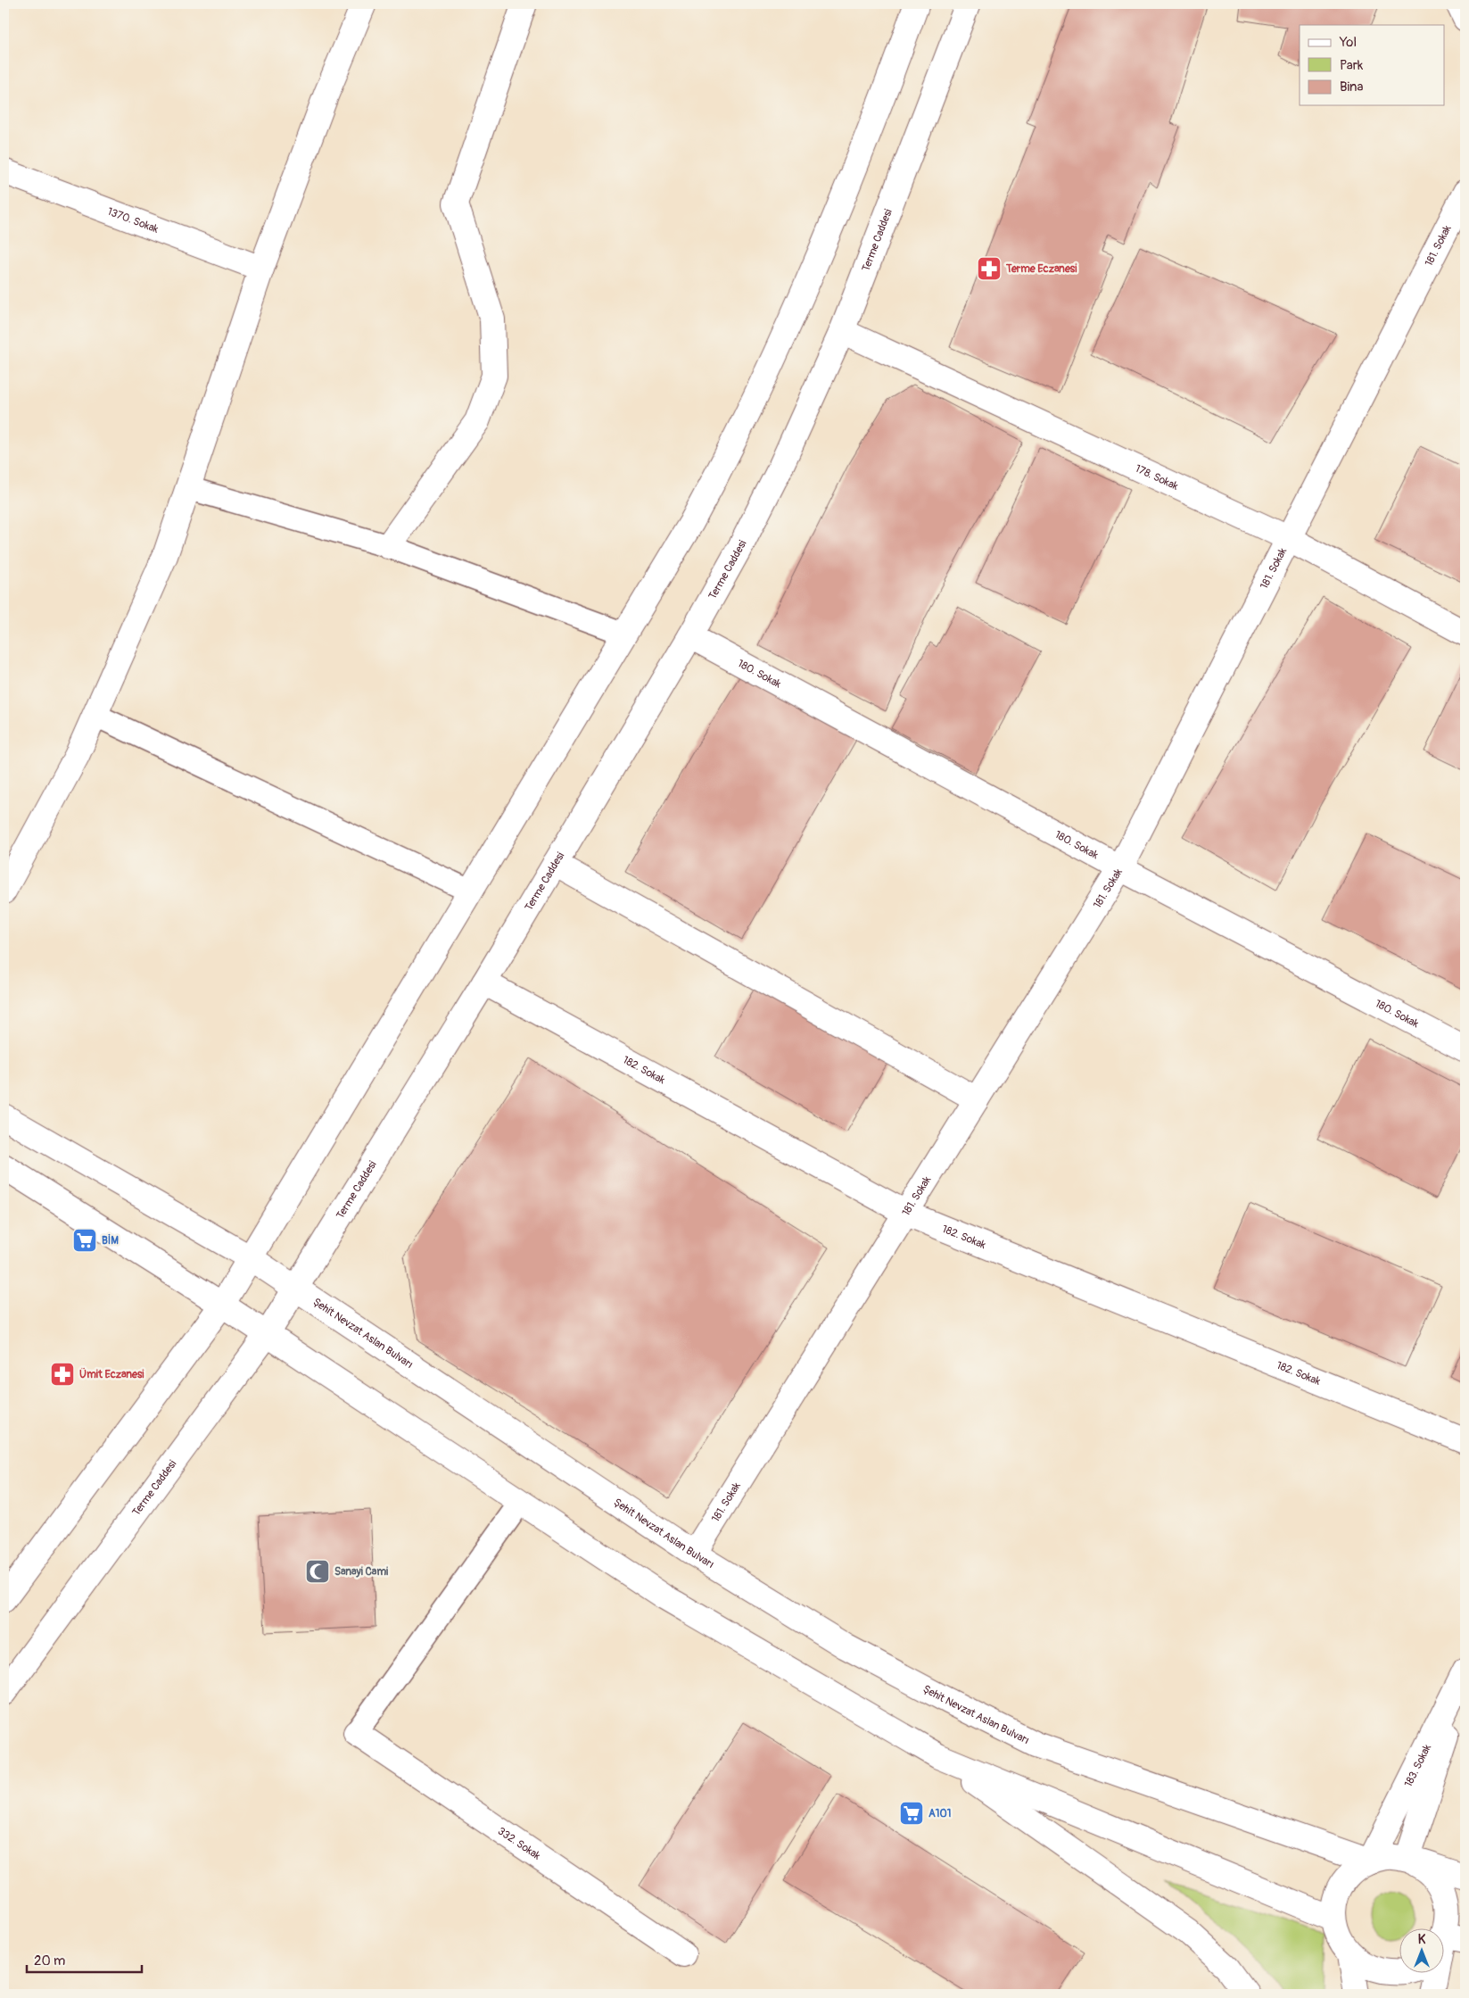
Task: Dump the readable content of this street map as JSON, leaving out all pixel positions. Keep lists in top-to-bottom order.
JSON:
{
  "streets": {
    "main road": [
      "1370. Sokak",
      "Terme Caddesi",
      "181. Sokak",
      "178. Sokak",
      "180. Sokak",
      "182. Sokak",
      "Şehit Nevzat Aslan Bulvarı",
      "183. Sokak",
      "332. Sokak"
    ]
  },
  "crossings": [
    ["Terme Caddesi", "178. Sokak"],
    ["Terme Caddesi", "180. Sokak"],
    ["Terme Caddesi", "182. Sokak"],
    ["Terme Caddesi", "Şehit Nevzat Aslan Bulvarı"],
    ["181. Sokak", "178. Sokak"],
    ["181. Sokak", "180. Sokak"],
    ["181. Sokak", "182. Sokak"],
    ["181. Sokak", "Şehit Nevzat Aslan Bulvarı"],
    ["Şehit Nevzat Aslan Bulvarı", "183. Sokak"]
  ],
  "places": {
    "pharmacy": ["Terme Eczanesi", "Ümit Eczanesi"],
    "supermarket": ["BİM", "A101"],
    "mosque": ["Sanayi Cami"]
  },
  "legend": ["Yol", "Park", "Bina"],
  "scale_bar": "20 m",
  "north": "top"
}
